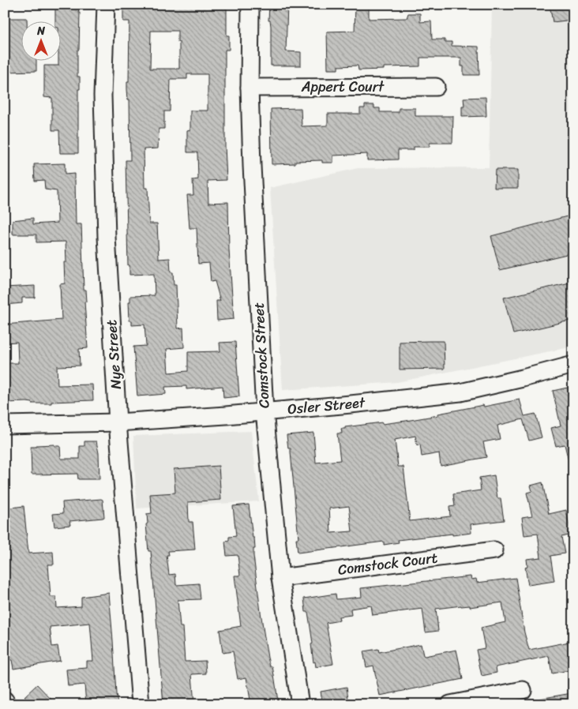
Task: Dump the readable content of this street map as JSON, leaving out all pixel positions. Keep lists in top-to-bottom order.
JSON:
{
  "streets": {
    "street": [
      "Appert Court",
      "Nye Street",
      "Comstock Street",
      "Osler Street",
      "Comstock Court"
    ]
  },
  "crossings": [
    ["Appert Court", "Comstock Street"],
    ["Nye Street", "Osler Street"],
    ["Comstock Street", "Osler Street"],
    ["Comstock Street", "Comstock Court"]
  ],
  "north": "top"
}
